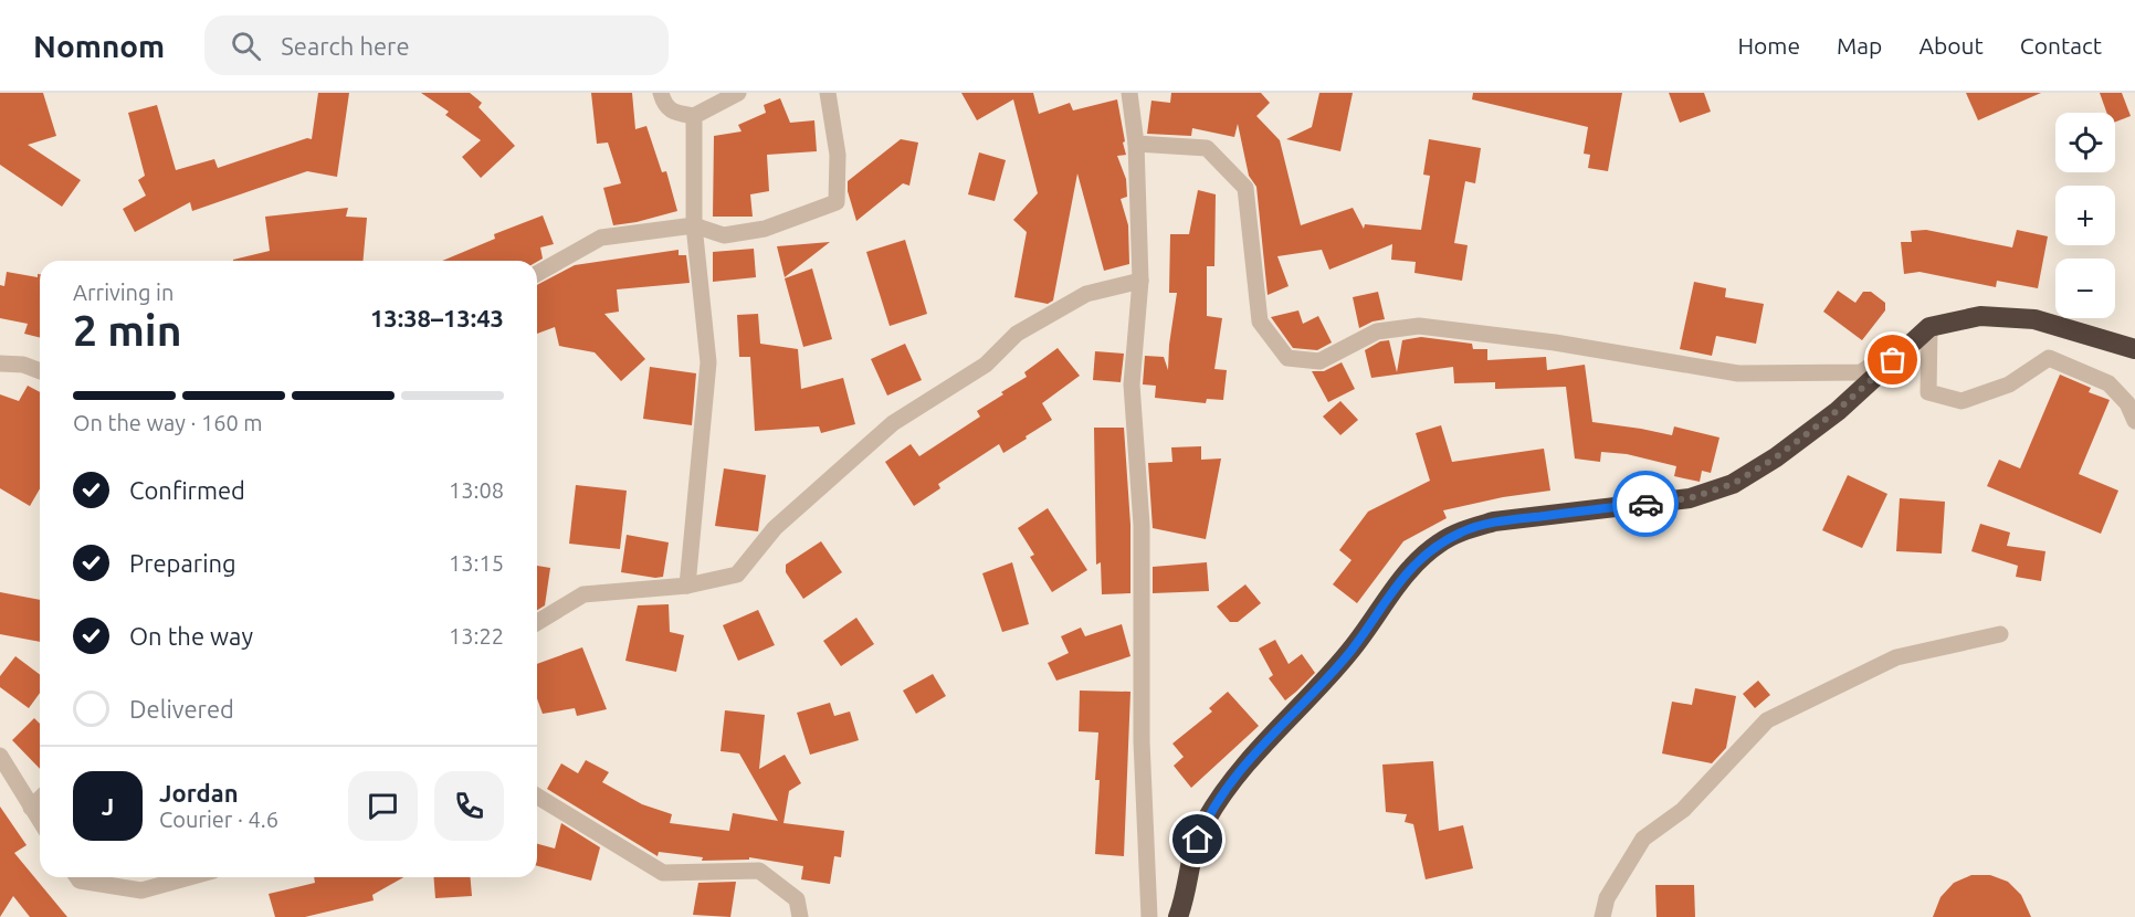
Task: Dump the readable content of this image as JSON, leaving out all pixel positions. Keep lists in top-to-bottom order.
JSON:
{
  "page": {
    "header": "Nomnom",
    "search": "Search here",
    "nav": [
      "Home",
      "Map",
      "About",
      "Contact"
    ],
    "map_buttons": ["+", "−"],
    "heading": ["2 min", "Arriving in", "13:38–13:43"],
    "panel": ["Jordan", "Courier · 4.6"],
    "bar": "On the way · 160 m",
    "list": [
      ["Confirmed", "13:08"],
      ["Preparing", "13:15"],
      ["On the way", "13:22"],
      "Delivered"
    ],
    "round": "J"
  }
}
